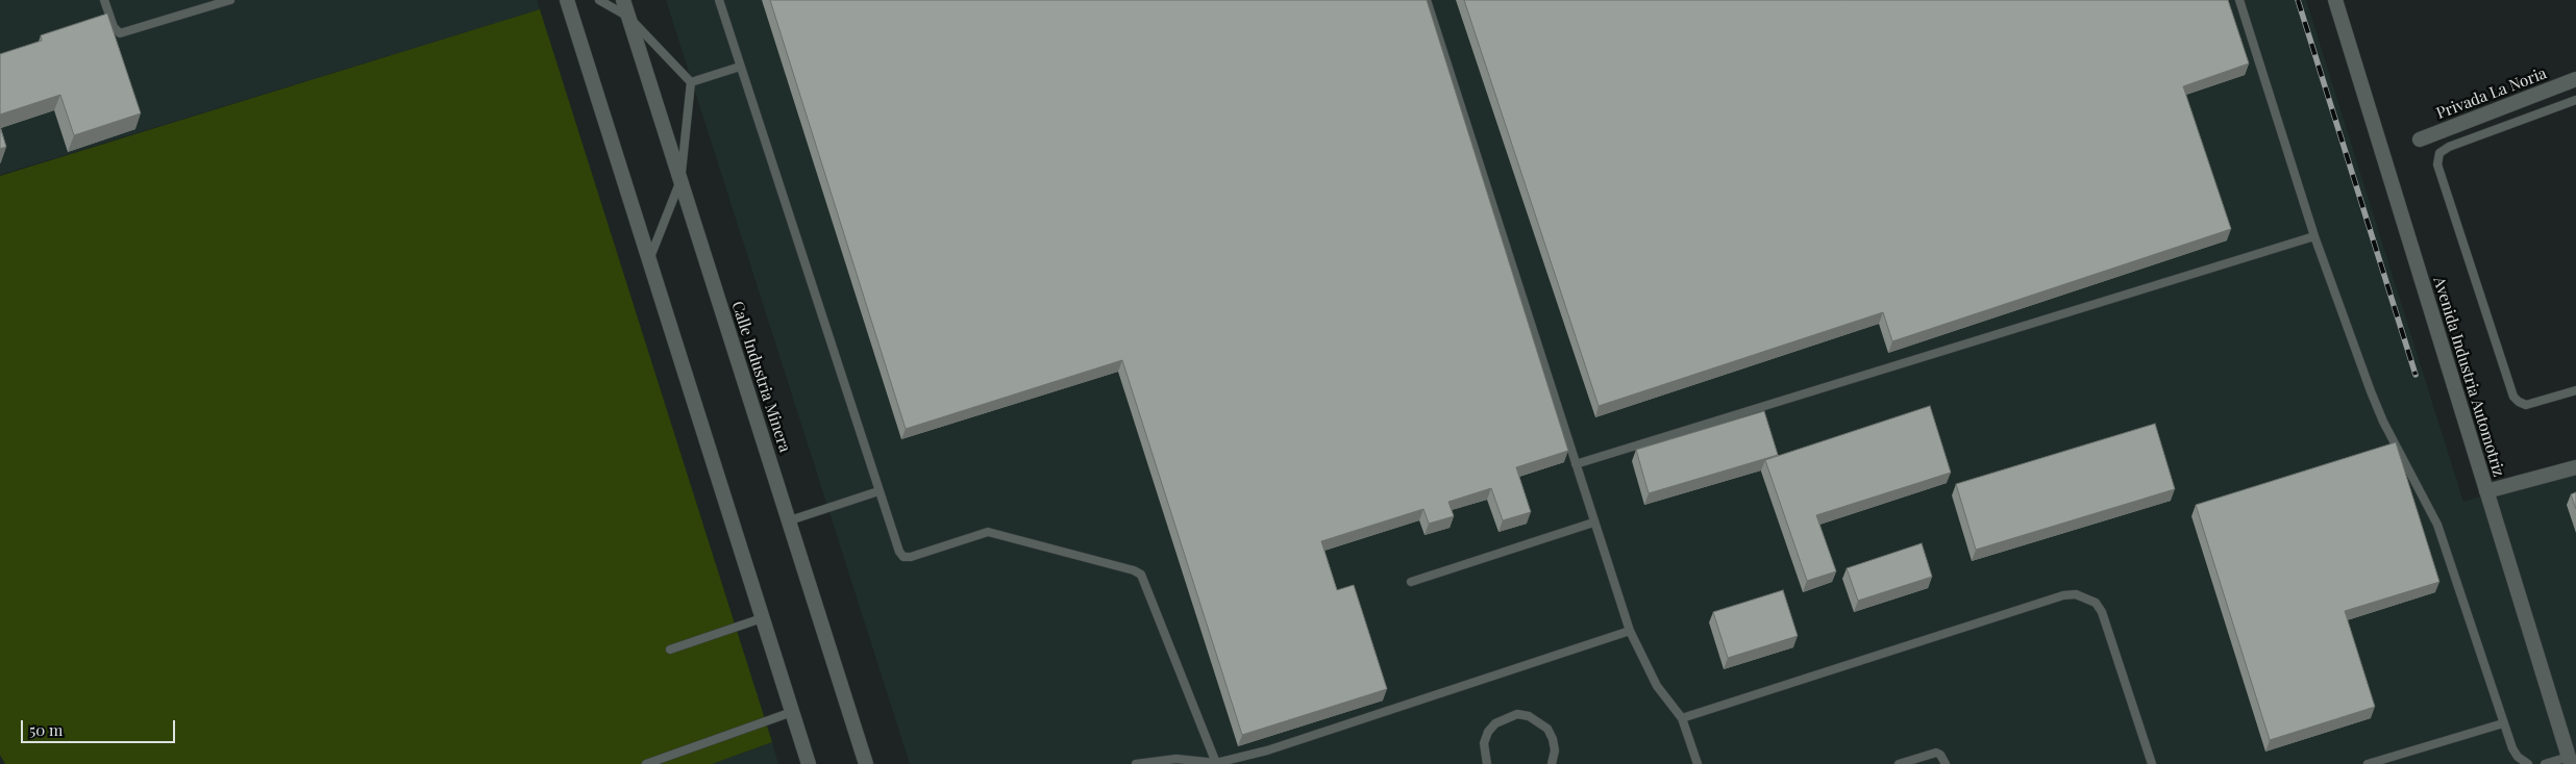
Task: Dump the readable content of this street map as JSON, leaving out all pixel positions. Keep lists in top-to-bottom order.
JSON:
{
  "streets": {
    "main road": ["Privada La Noria", "Calle Industria Minera", "Avenida Industria Automotriz"]
  },
  "scale_bar": "50 m"
}
